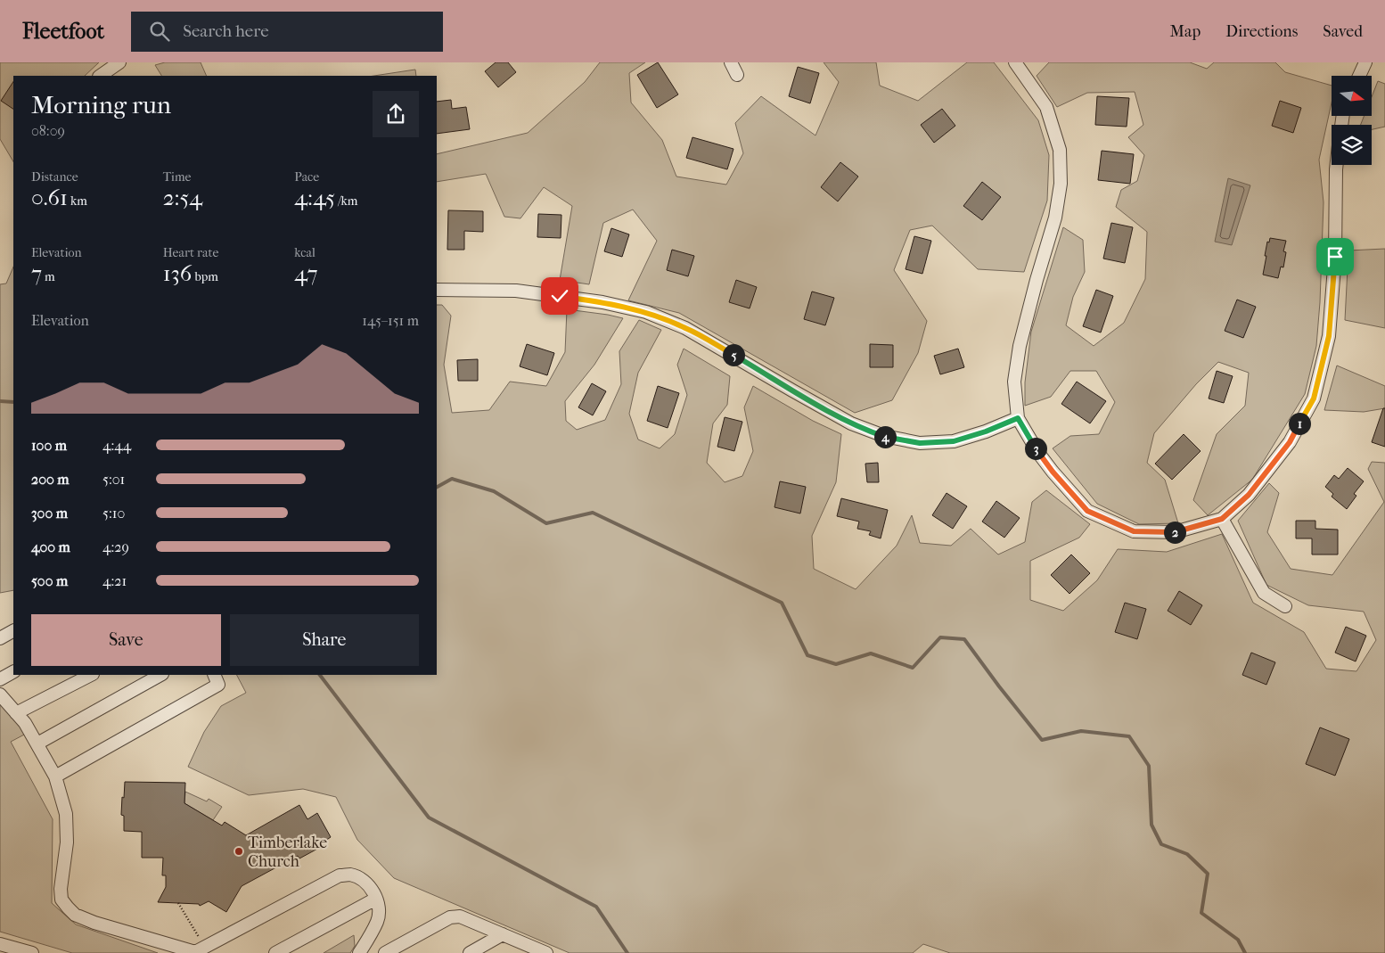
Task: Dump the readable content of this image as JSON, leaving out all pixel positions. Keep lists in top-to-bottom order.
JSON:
{
  "places": ["Timberlake Church"],
  "north": "right",
  "page": {
    "header": "Fleetfoot",
    "search": "Search here",
    "nav": ["Map", "Directions", "Saved"],
    "heading": ["Morning run", "08:09"],
    "stats": [
      ["Distance", "0.61 km"],
      ["Time", "2:54"],
      ["Pace", "4:45 /km"],
      ["Elevation", "7 m"],
      ["Heart rate", "136 bpm"],
      ["kcal", "47"]
    ],
    "chart": ["Elevation", "145–151 m"],
    "pins": [
      "5",
      "1",
      "4",
      "3",
      "2"
    ],
    "list": [
      {
        "name": "100 m",
        "note": "4:44"
      },
      {
        "name": "200 m",
        "note": "5:01"
      },
      {
        "name": "300 m",
        "note": "5:10"
      },
      {
        "name": "400 m",
        "note": "4:29"
      },
      {
        "name": "500 m",
        "note": "4:21"
      }
    ],
    "buttons": ["Save", "Share"]
  }
}
